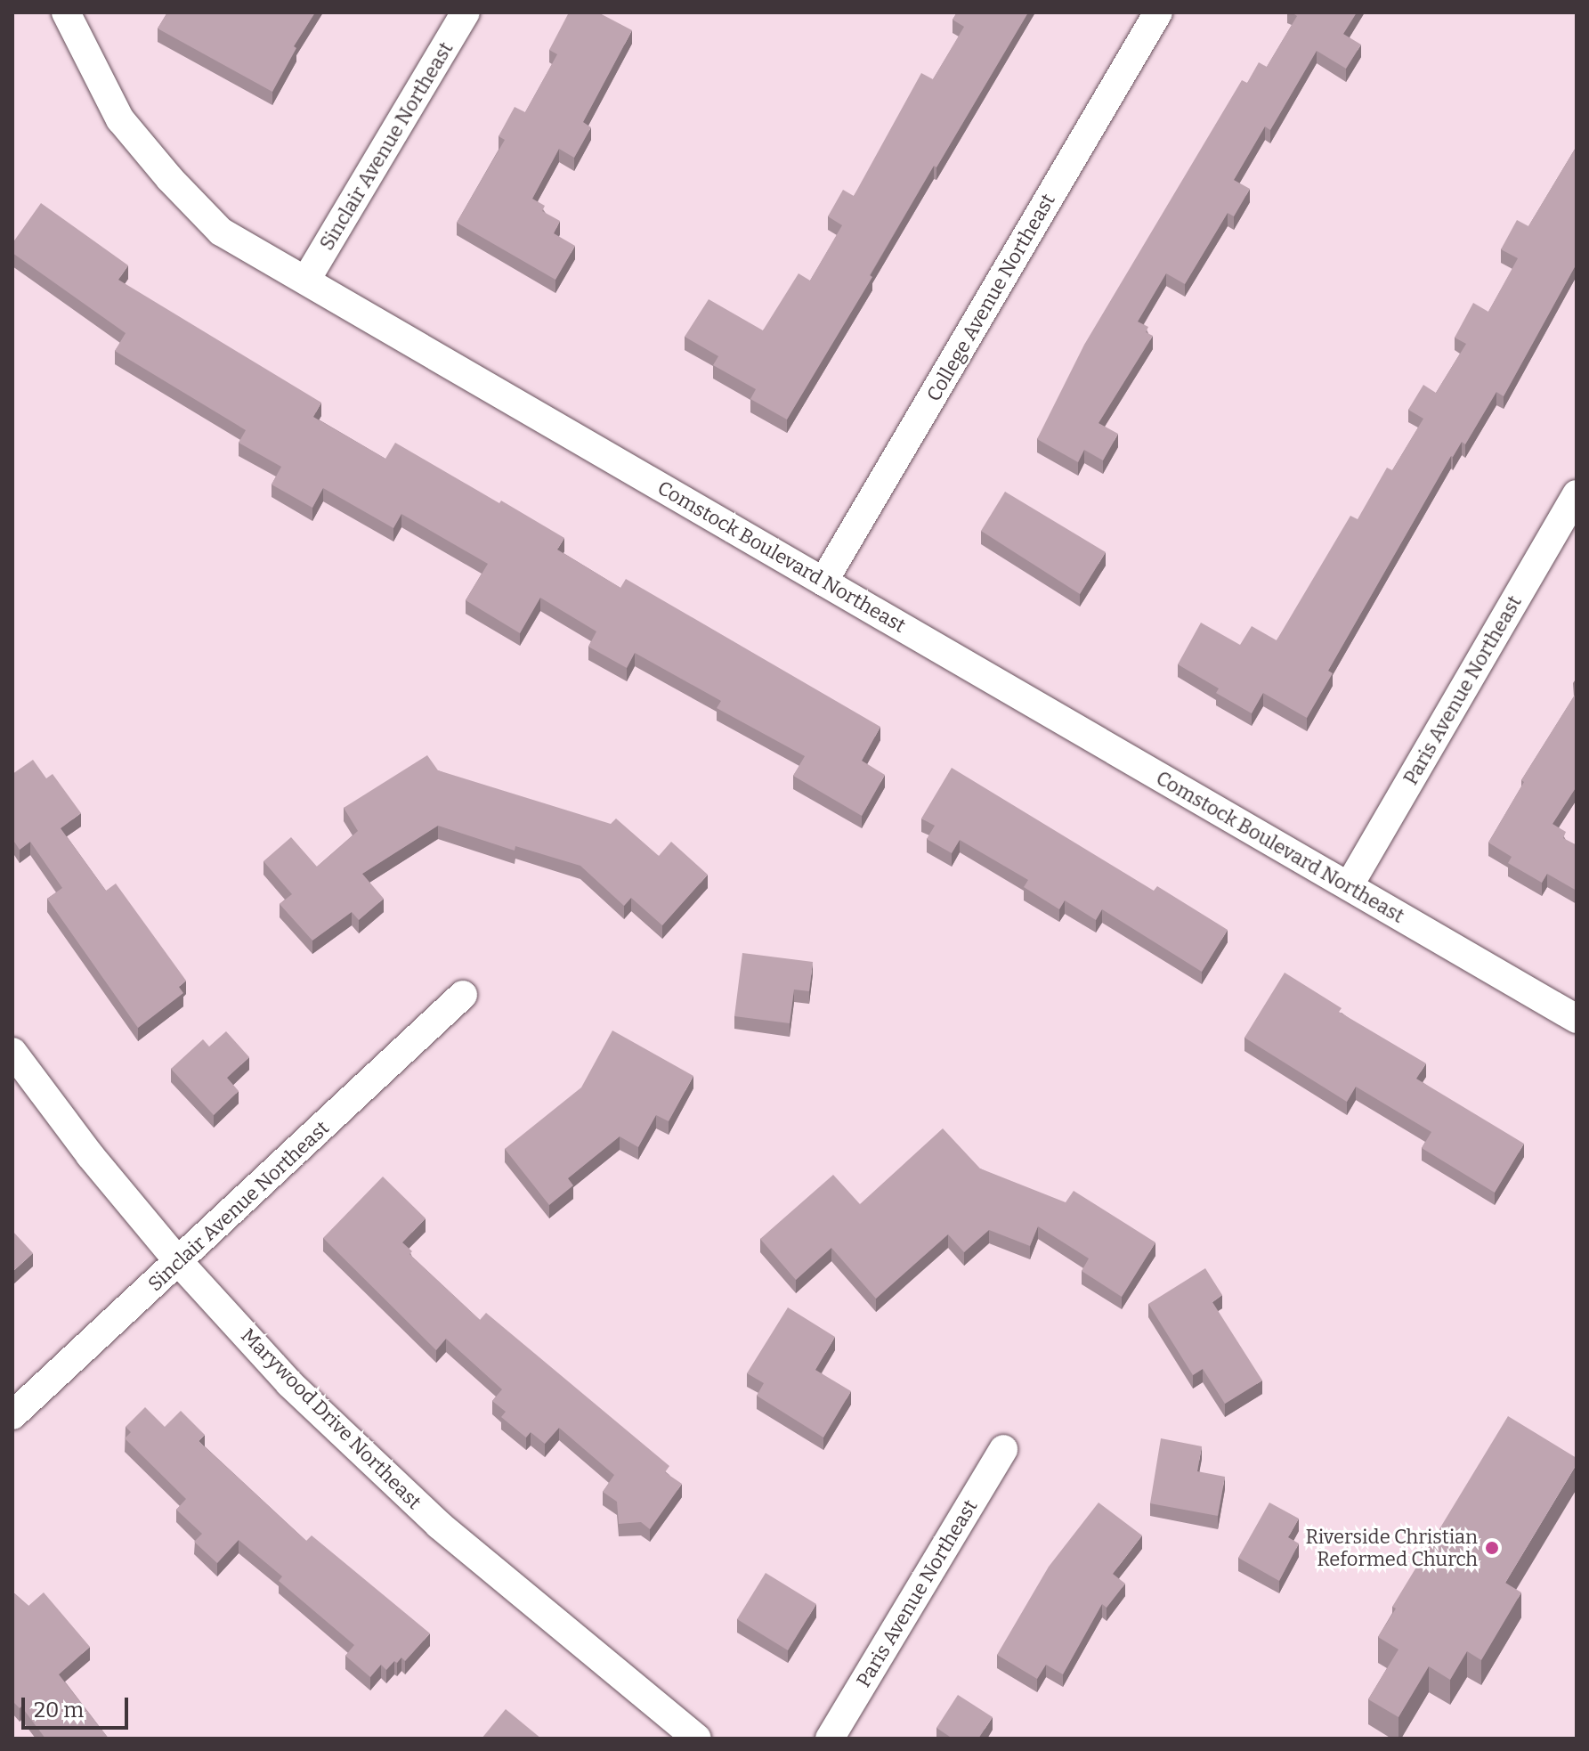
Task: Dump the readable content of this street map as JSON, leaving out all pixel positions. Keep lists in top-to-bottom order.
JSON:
{
  "streets": {
    "street": [
      "Sinclair Avenue Northeast",
      "College Avenue Northeast",
      "Comstock Boulevard Northeast",
      "Paris Avenue Northeast",
      "Marywood Drive Northeast"
    ]
  },
  "crossings": [
    ["Sinclair Avenue Northeast", "Comstock Boulevard Northeast"],
    ["Sinclair Avenue Northeast", "Marywood Drive Northeast"],
    ["College Avenue Northeast", "Comstock Boulevard Northeast"],
    ["Comstock Boulevard Northeast", "Paris Avenue Northeast"]
  ],
  "places": ["Riverside Christian Reformed Church"],
  "scale_bar": "20 m"
}
